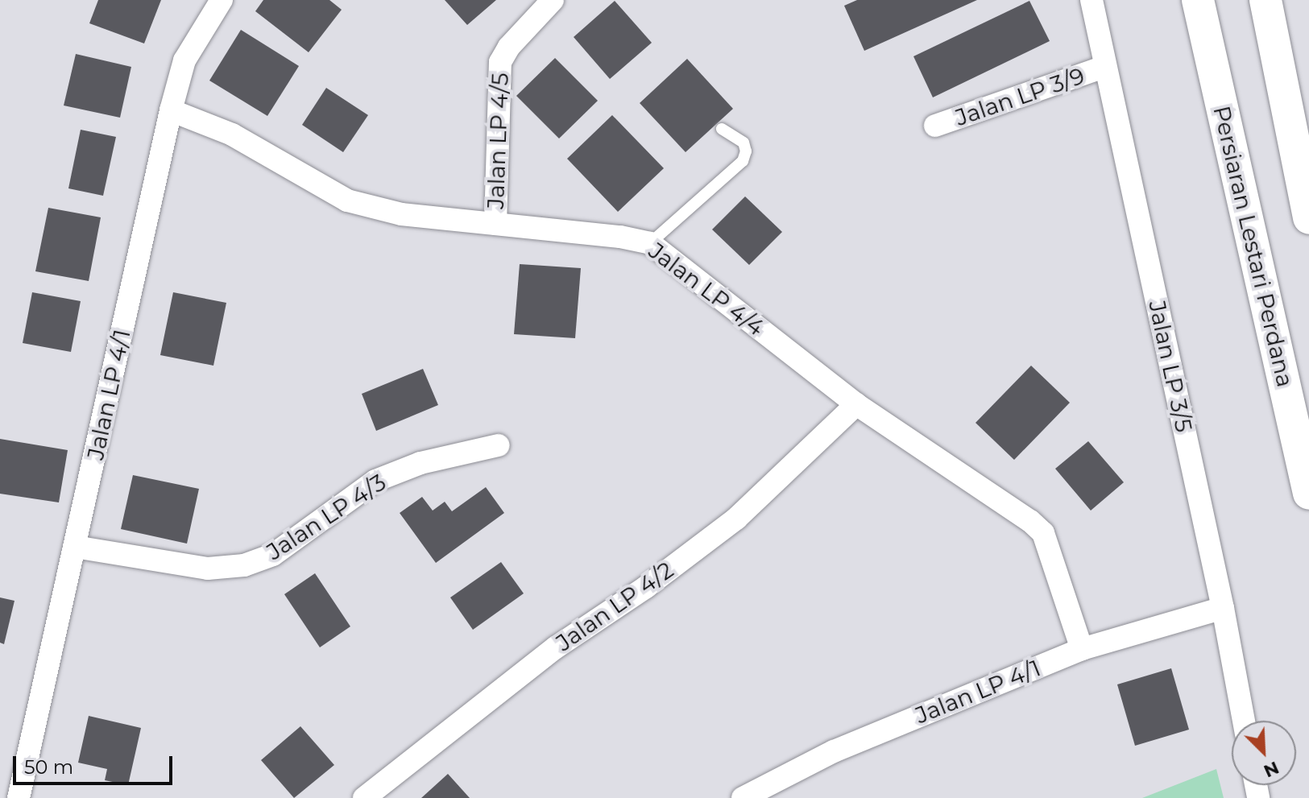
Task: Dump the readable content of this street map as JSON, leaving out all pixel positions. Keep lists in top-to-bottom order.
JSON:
{
  "streets": {
    "main road": ["Persiaran Lestari Perdana"],
    "street": [
      "Jalan LP 3/9",
      "Jalan LP 4/5",
      "Jalan LP 4/4",
      "Jalan LP 3/5",
      "Jalan LP 4/1",
      "Jalan LP 4/3",
      "Jalan LP 4/2"
    ]
  },
  "crossings": [
    ["Jalan LP 3/9", "Jalan LP 3/5"],
    ["Jalan LP 4/5", "Jalan LP 4/4"],
    ["Jalan LP 4/4", "Jalan LP 4/1"],
    ["Jalan LP 4/4", "Jalan LP 4/2"],
    ["Jalan LP 3/5", "Jalan LP 4/1"],
    ["Jalan LP 4/1", "Jalan LP 4/3"]
  ],
  "scale_bar": "50 m",
  "north": "bottom right"
}
